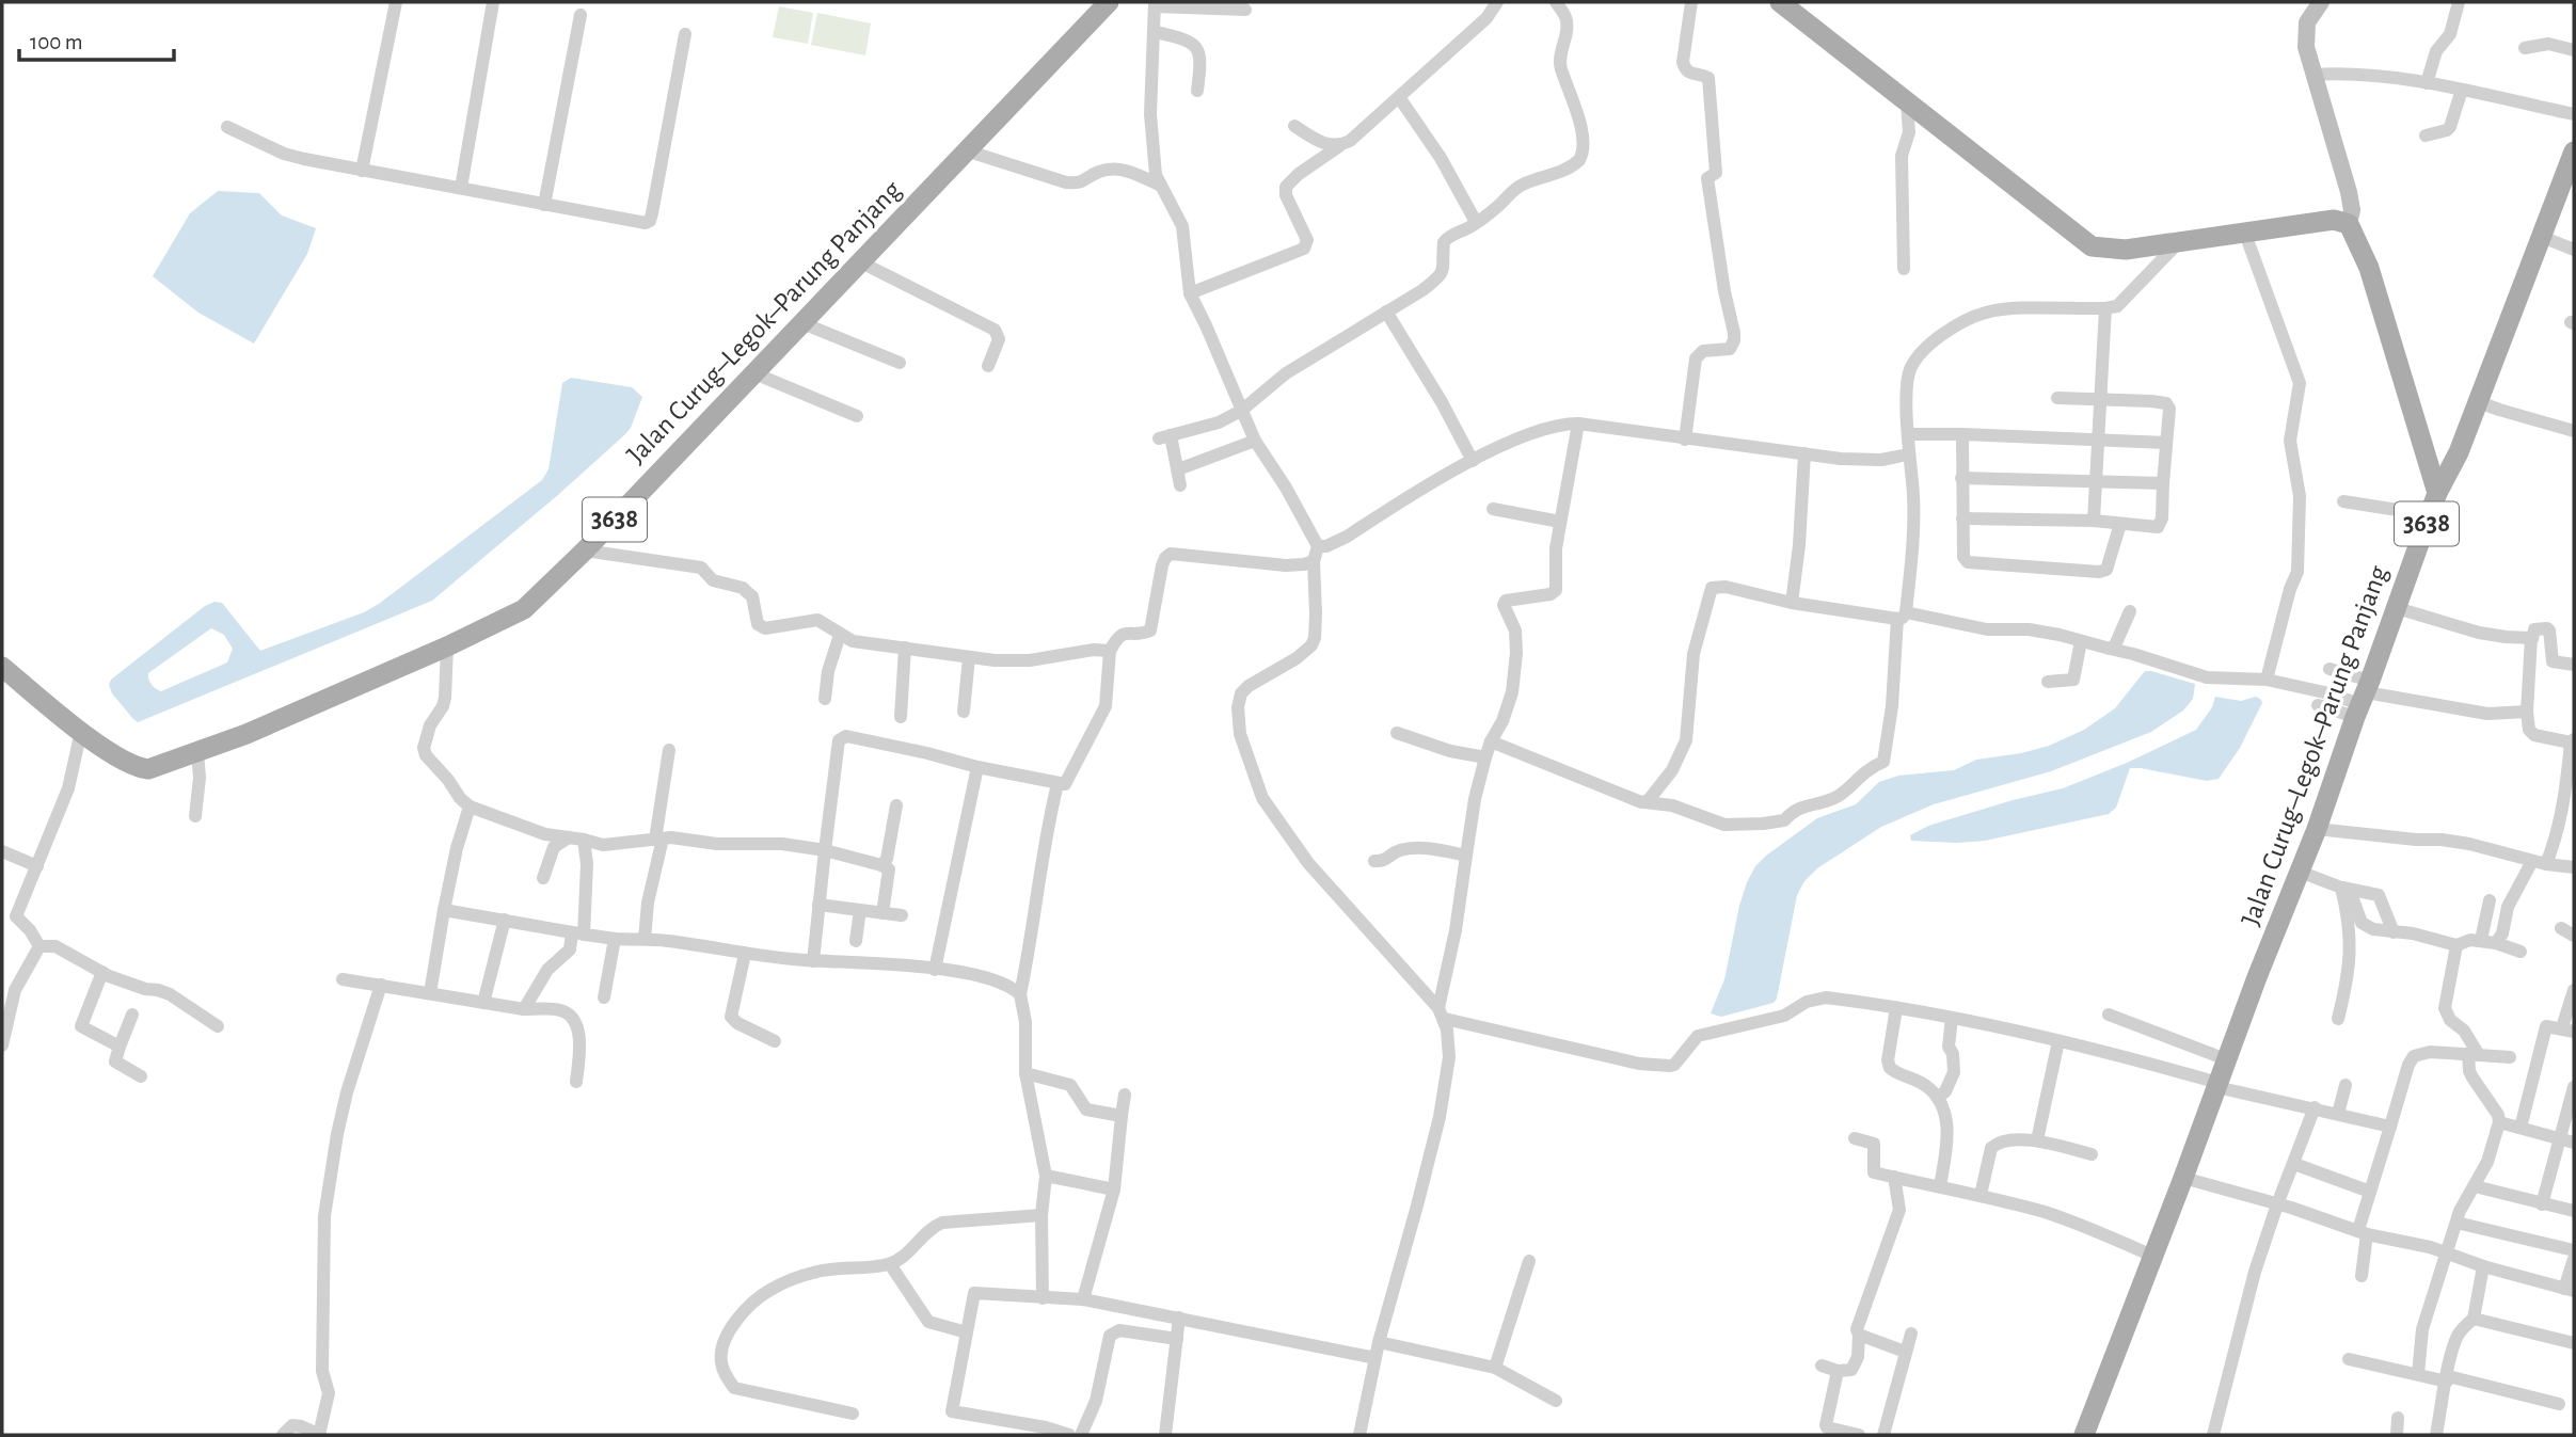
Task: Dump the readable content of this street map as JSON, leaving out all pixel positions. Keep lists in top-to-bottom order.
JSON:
{
  "streets": {
    "main road": ["Jalan Curug–Legok–Parung Panjang", "3638"]
  },
  "crossings": [
    ["Jalan Curug–Legok–Parung Panjang", "3638"]
  ],
  "scale_bar": "100 m"
}
